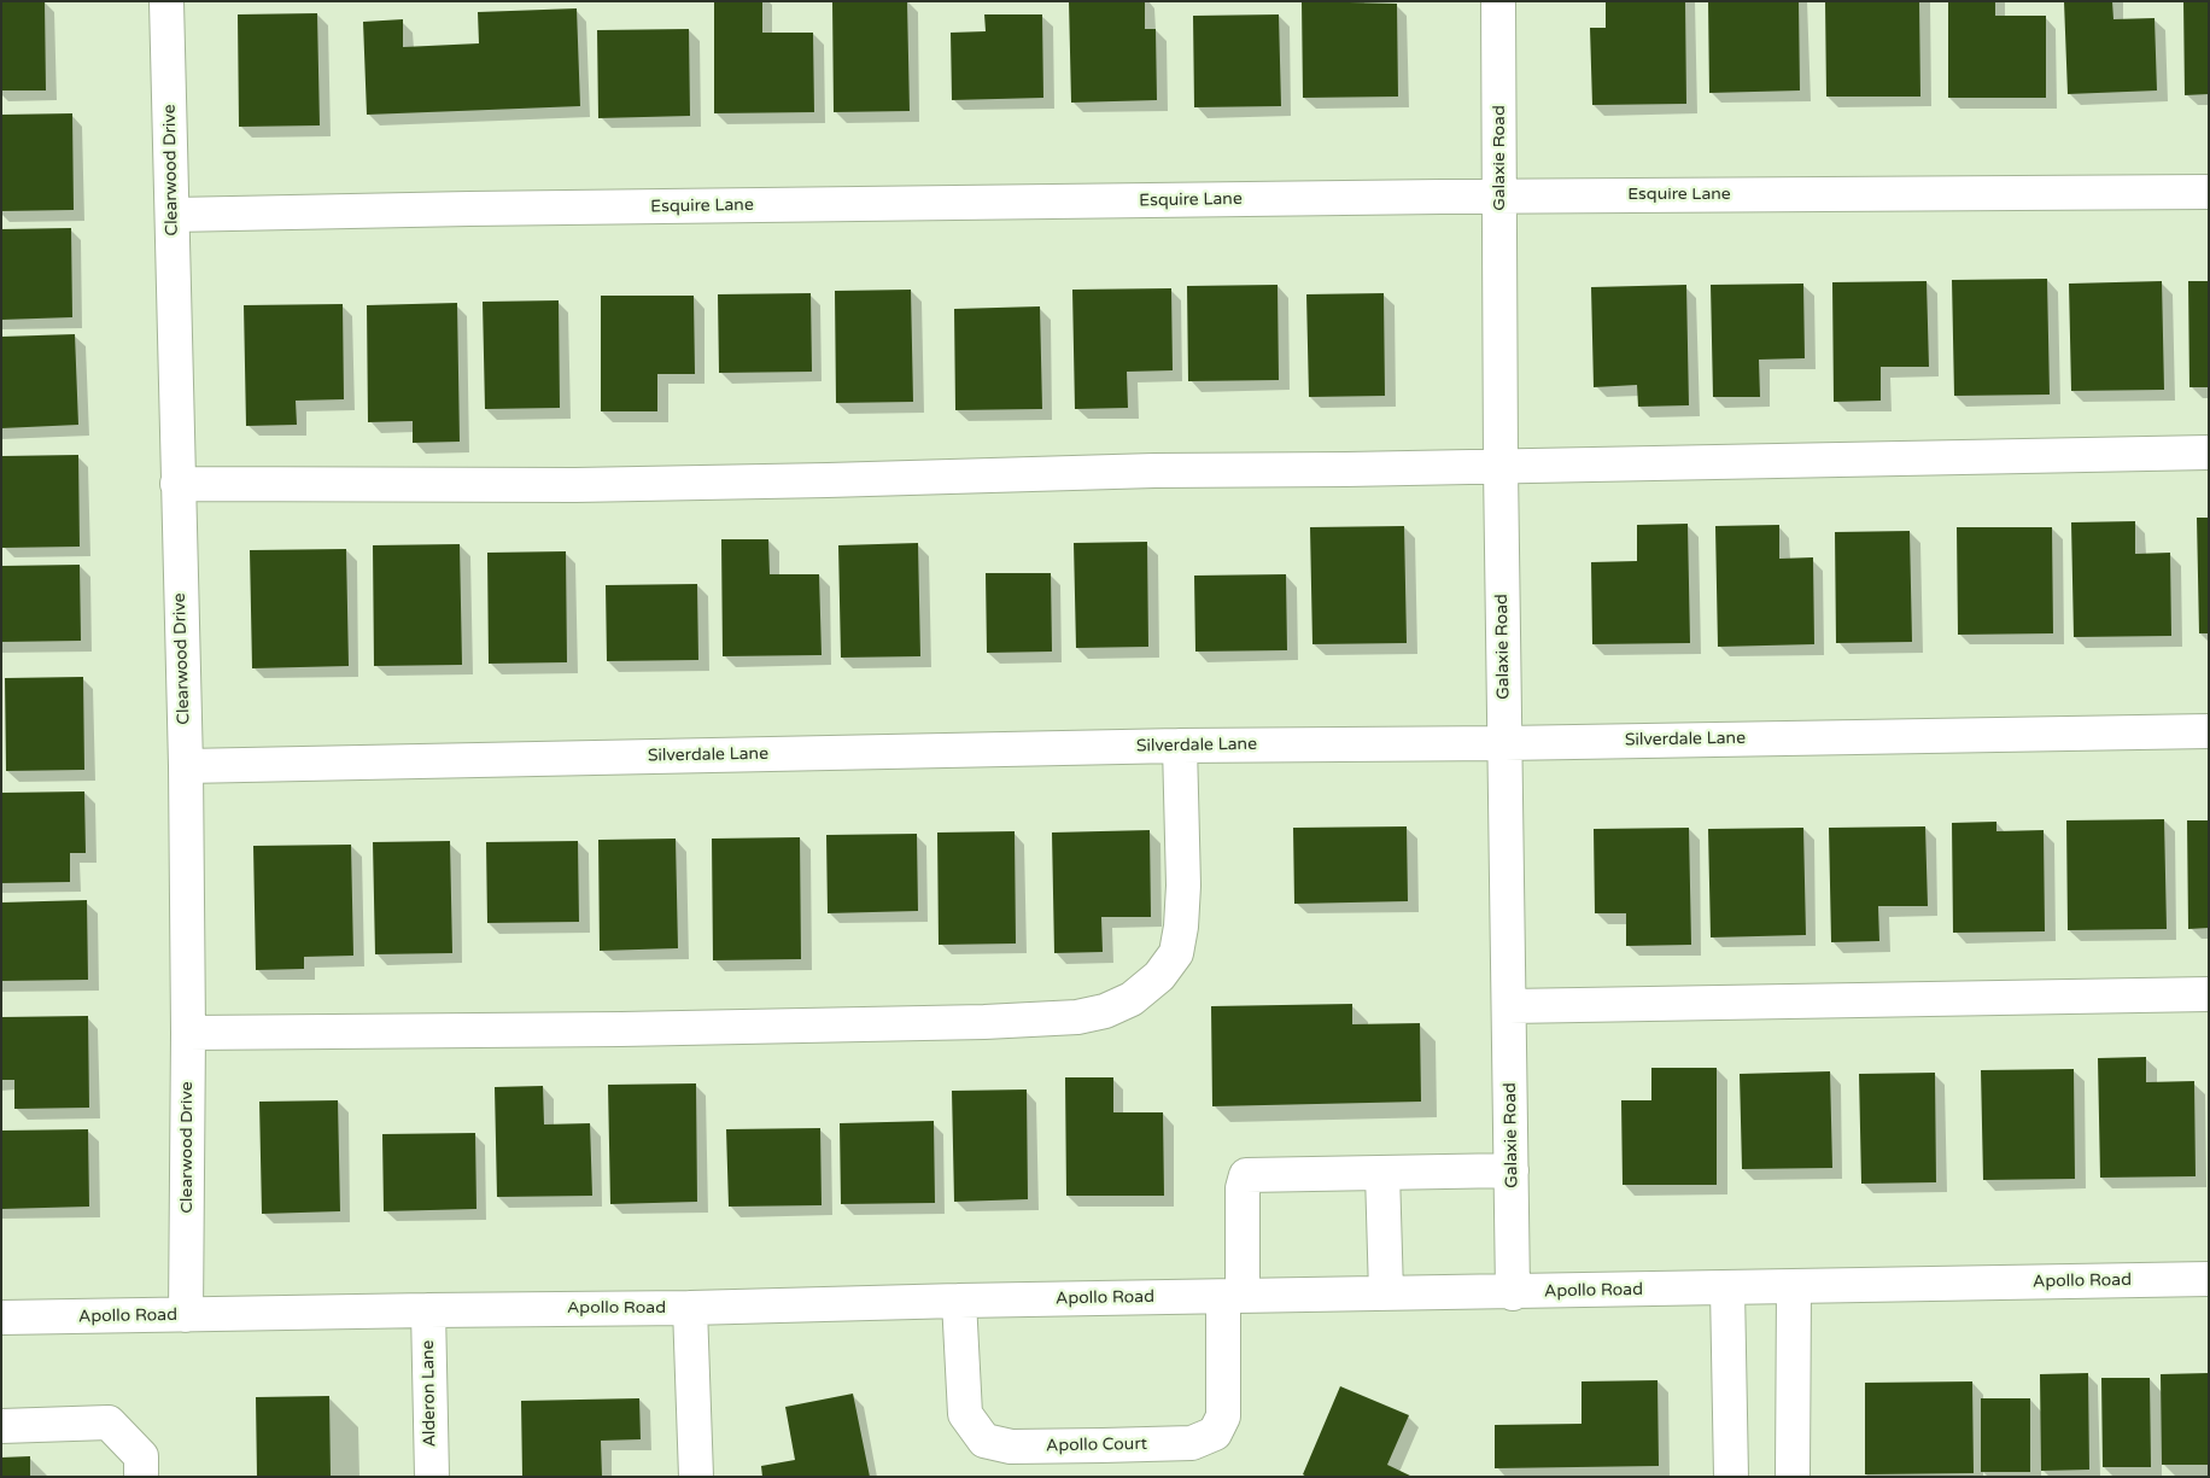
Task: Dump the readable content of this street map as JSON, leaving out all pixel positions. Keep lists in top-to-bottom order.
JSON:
{
  "streets": {
    "street": [
      "Galaxie Road",
      "Clearwood Drive",
      "Esquire Lane",
      "Silverdale Lane",
      "Apollo Road",
      "Alderon Lane",
      "Apollo Court"
    ]
  },
  "crossings": [
    ["Galaxie Road", "Esquire Lane"],
    ["Galaxie Road", "Silverdale Lane"],
    ["Galaxie Road", "Apollo Road"],
    ["Clearwood Drive", "Esquire Lane"],
    ["Clearwood Drive", "Silverdale Lane"],
    ["Clearwood Drive", "Apollo Road"],
    ["Apollo Road", "Alderon Lane"],
    ["Apollo Road", "Apollo Court"]
  ]
}
